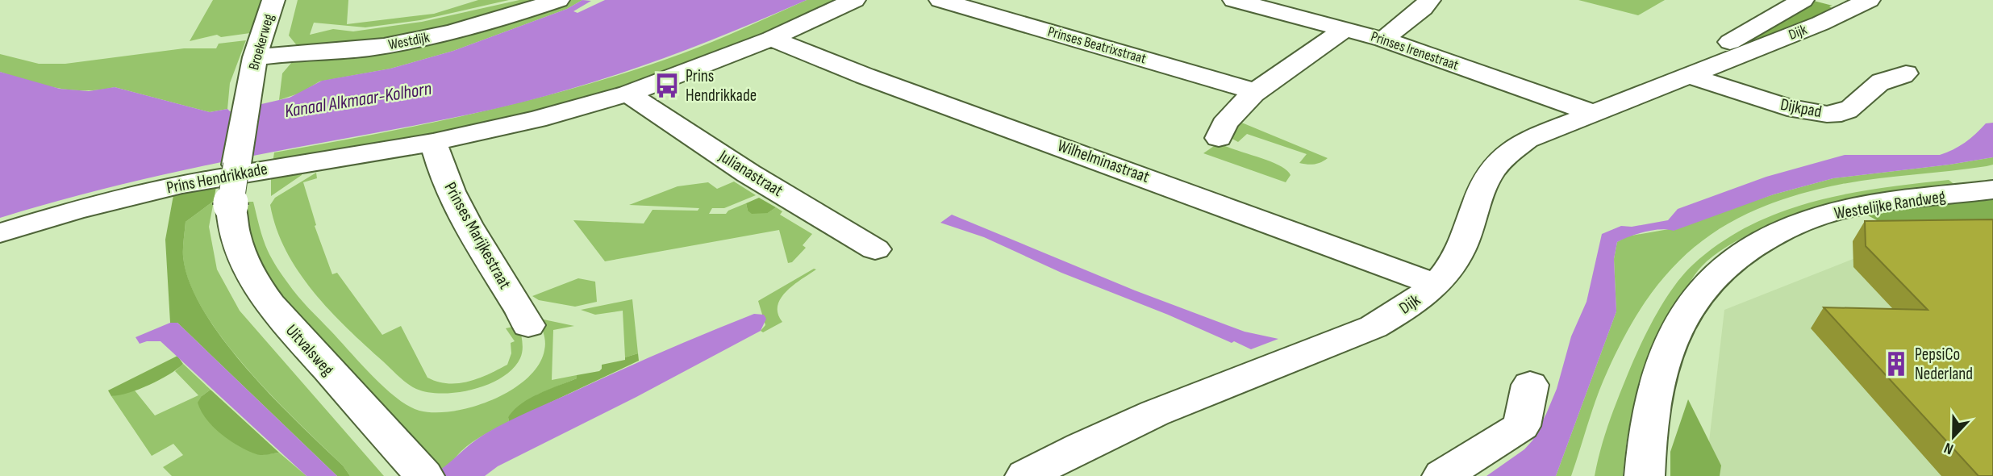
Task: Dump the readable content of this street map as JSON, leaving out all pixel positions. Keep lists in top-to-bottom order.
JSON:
{
  "streets": {
    "street": [
      "Dijk",
      "Westdijk",
      "Broekerweg",
      "Prinses Beatrixstraat",
      "Prinses Irenestraat",
      "Dijkpad",
      "Wilhelminastraat",
      "Julianastraat",
      "Prins Hendrikkade",
      "Westelijke Randweg",
      "Prinses Marijkestraat",
      "Uitvalsweg"
    ]
  },
  "crossings": [
    ["Dijk", "Prinses Irenestraat"],
    ["Dijk", "Dijkpad"],
    ["Dijk", "Wilhelminastraat"],
    ["Westdijk", "Broekerweg"],
    ["Broekerweg", "Uitvalsweg"],
    ["Wilhelminastraat", "Prins Hendrikkade"],
    ["Julianastraat", "Prins Hendrikkade"],
    ["Prins Hendrikkade", "Prinses Marijkestraat"]
  ],
  "water": ["Kanaal Alkmaar-Kolhorn"],
  "places": {
    "bus stop": ["Prins Hendrikkade"],
    "building": ["PepsiCo Nederland"]
  },
  "north": "bottom"
}
